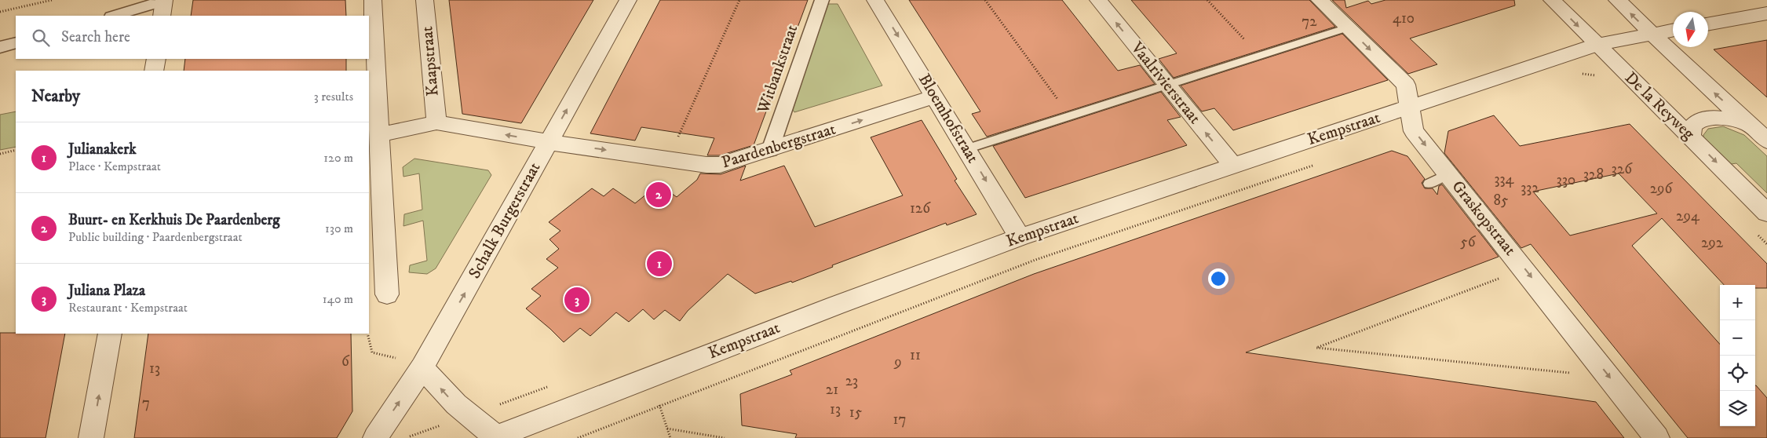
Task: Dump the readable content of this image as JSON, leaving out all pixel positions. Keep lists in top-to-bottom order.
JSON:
{
  "streets": {
    "street": [
      "Kaapstraat",
      "Witbankstraat",
      "Vaalrivierstraat",
      "De la Reyweg",
      "Bloemhofstraat",
      "Kempstraat",
      "Paardenbergstraat",
      "Graskopstraat",
      "Schalk Burgerstraat"
    ]
  },
  "crossings": [
    ["Witbankstraat", "Paardenbergstraat"],
    ["Vaalrivierstraat", "Kempstraat"],
    ["De la Reyweg", "Kempstraat"],
    ["Bloemhofstraat", "Kempstraat"],
    ["Bloemhofstraat", "Paardenbergstraat"],
    ["Kempstraat", "Graskopstraat"],
    ["Kempstraat", "Schalk Burgerstraat"],
    ["Paardenbergstraat", "Schalk Burgerstraat"]
  ],
  "one_way": [
    "Vaalrivierstraat",
    "Bloemhofstraat",
    "Paardenbergstraat",
    "Graskopstraat",
    "Schalk Burgerstraat"
  ],
  "house_numbers": [
    "410",
    "72",
    "326",
    "328",
    "334",
    "330",
    "332",
    "296",
    "85",
    "126",
    "294",
    "56",
    "292",
    "11",
    "6",
    "9",
    "13",
    "23",
    "21",
    "7",
    "13",
    "15",
    "17"
  ],
  "north": "bottom",
  "page": {
    "search": "Search here",
    "heading": ["Nearby", "3 results"],
    "list": [
      {
        "mark": "1",
        "name": "Julianakerk",
        "note": "Place · Kempstraat",
        "value": "120 m"
      },
      {
        "mark": "2",
        "name": "Buurt- en Kerkhuis De Paardenberg",
        "note": "Public building · Paardenbergstraat",
        "value": "130 m"
      },
      {
        "mark": "3",
        "name": "Juliana Plaza",
        "note": "Restaurant · Kempstraat",
        "value": "140 m"
      }
    ],
    "pins": ["2", "1", "3"],
    "map_buttons": ["+", "−"]
  }
}
